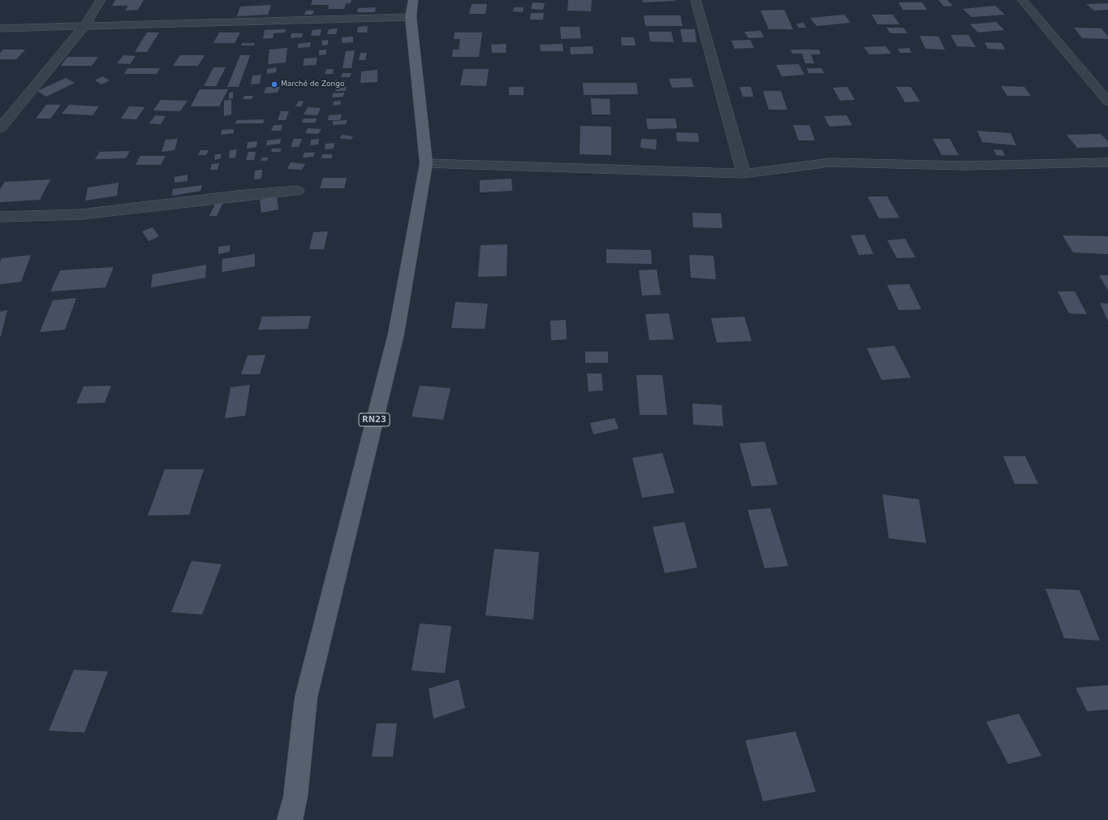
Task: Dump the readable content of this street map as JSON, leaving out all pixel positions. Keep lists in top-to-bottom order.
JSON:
{
  "streets": {
    "main road": ["RN23"]
  },
  "places": ["Marché de Zongo"]
}
